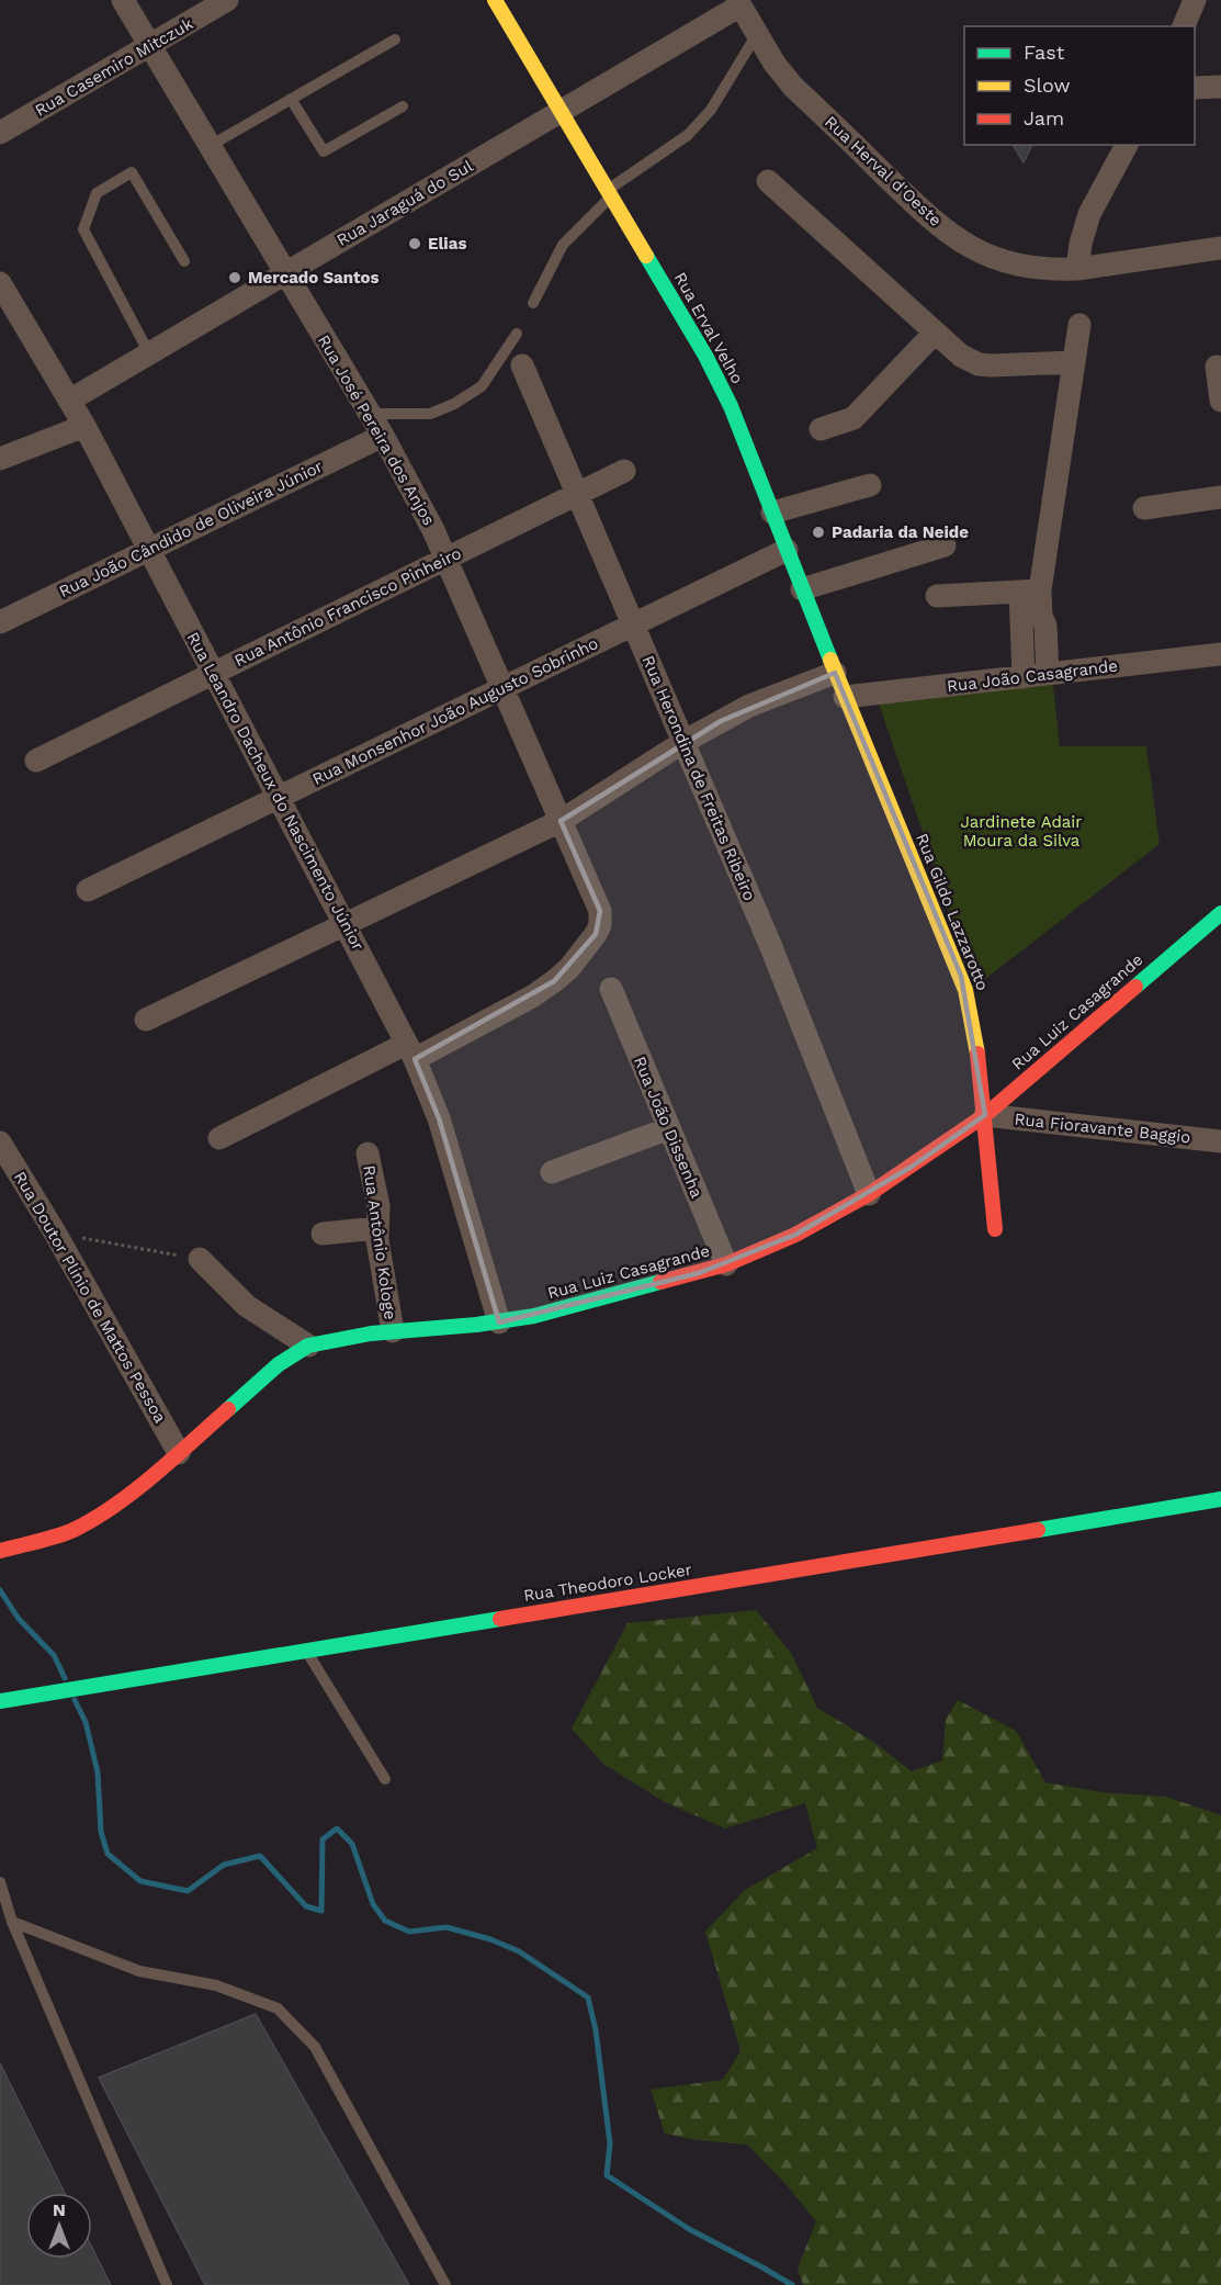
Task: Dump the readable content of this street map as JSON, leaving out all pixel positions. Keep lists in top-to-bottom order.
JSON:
{
  "streets": {
    "street": [
      "Rua Casemiro Mitczuk",
      "Rua Herval d'Oeste",
      "Rua Jaraguá do Sul",
      "Rua Erval Velho",
      "Rua José Pereira dos Anjos",
      "Rua João Cândido de Oliveira Júnior",
      "Rua Antônio Francisco Pinheiro",
      "Rua João Casagrande",
      "Rua Monsenhor João Augusto Sobrinho",
      "Rua Herondina de Freitas Ribeiro",
      "Rua Leandro Dacheux do Nascimento Júnior",
      "Rua Gildo Lazzarotto",
      "Rua Luiz Casagrande",
      "Rua João Dissenha",
      "Rua Fioravante Baggio",
      "Rua Antônio Kologe",
      "Rua Doutor Plínio de Mattos Pessoa",
      "Rua Theodoro Locker"
    ]
  },
  "crossings": [
    ["Rua Casemiro Mitczuk", "Rua José Pereira dos Anjos"],
    ["Rua Herval d'Oeste", "Rua Jaraguá do Sul"],
    ["Rua Jaraguá do Sul", "Rua Erval Velho"],
    ["Rua Jaraguá do Sul", "Rua José Pereira dos Anjos"],
    ["Rua Jaraguá do Sul", "Rua Leandro Dacheux do Nascimento Júnior"],
    ["Rua Erval Velho", "Rua João Casagrande"],
    ["Rua Erval Velho", "Rua Monsenhor João Augusto Sobrinho"],
    ["Rua Erval Velho", "Rua Gildo Lazzarotto"],
    ["Rua José Pereira dos Anjos", "Rua João Cândido de Oliveira Júnior"],
    ["Rua José Pereira dos Anjos", "Rua Antônio Francisco Pinheiro"],
    ["Rua José Pereira dos Anjos", "Rua Monsenhor João Augusto Sobrinho"],
    ["Rua José Pereira dos Anjos", "Rua Leandro Dacheux do Nascimento Júnior"],
    ["Rua João Cândido de Oliveira Júnior", "Rua Leandro Dacheux do Nascimento Júnior"],
    ["Rua Antônio Francisco Pinheiro", "Rua Herondina de Freitas Ribeiro"],
    ["Rua Antônio Francisco Pinheiro", "Rua Leandro Dacheux do Nascimento Júnior"],
    ["Rua João Casagrande", "Rua Gildo Lazzarotto"],
    ["Rua Monsenhor João Augusto Sobrinho", "Rua Herondina de Freitas Ribeiro"],
    ["Rua Monsenhor João Augusto Sobrinho", "Rua Leandro Dacheux do Nascimento Júnior"],
    ["Rua Herondina de Freitas Ribeiro", "Rua Luiz Casagrande"],
    ["Rua Leandro Dacheux do Nascimento Júnior", "Rua Luiz Casagrande"],
    ["Rua Gildo Lazzarotto", "Rua Luiz Casagrande"],
    ["Rua Gildo Lazzarotto", "Rua Fioravante Baggio"],
    ["Rua Luiz Casagrande", "Rua João Dissenha"],
    ["Rua Luiz Casagrande", "Rua Fioravante Baggio"],
    ["Rua Luiz Casagrande", "Rua Antônio Kologe"],
    ["Rua Luiz Casagrande", "Rua Doutor Plínio de Mattos Pessoa"]
  ],
  "parks": ["Jardinete Adair Moura da Silva"],
  "places": ["Elias", "Mercado Santos", "Padaria da Neide"],
  "legend": ["Fast", "Slow", "Jam"],
  "north": "top"
}
